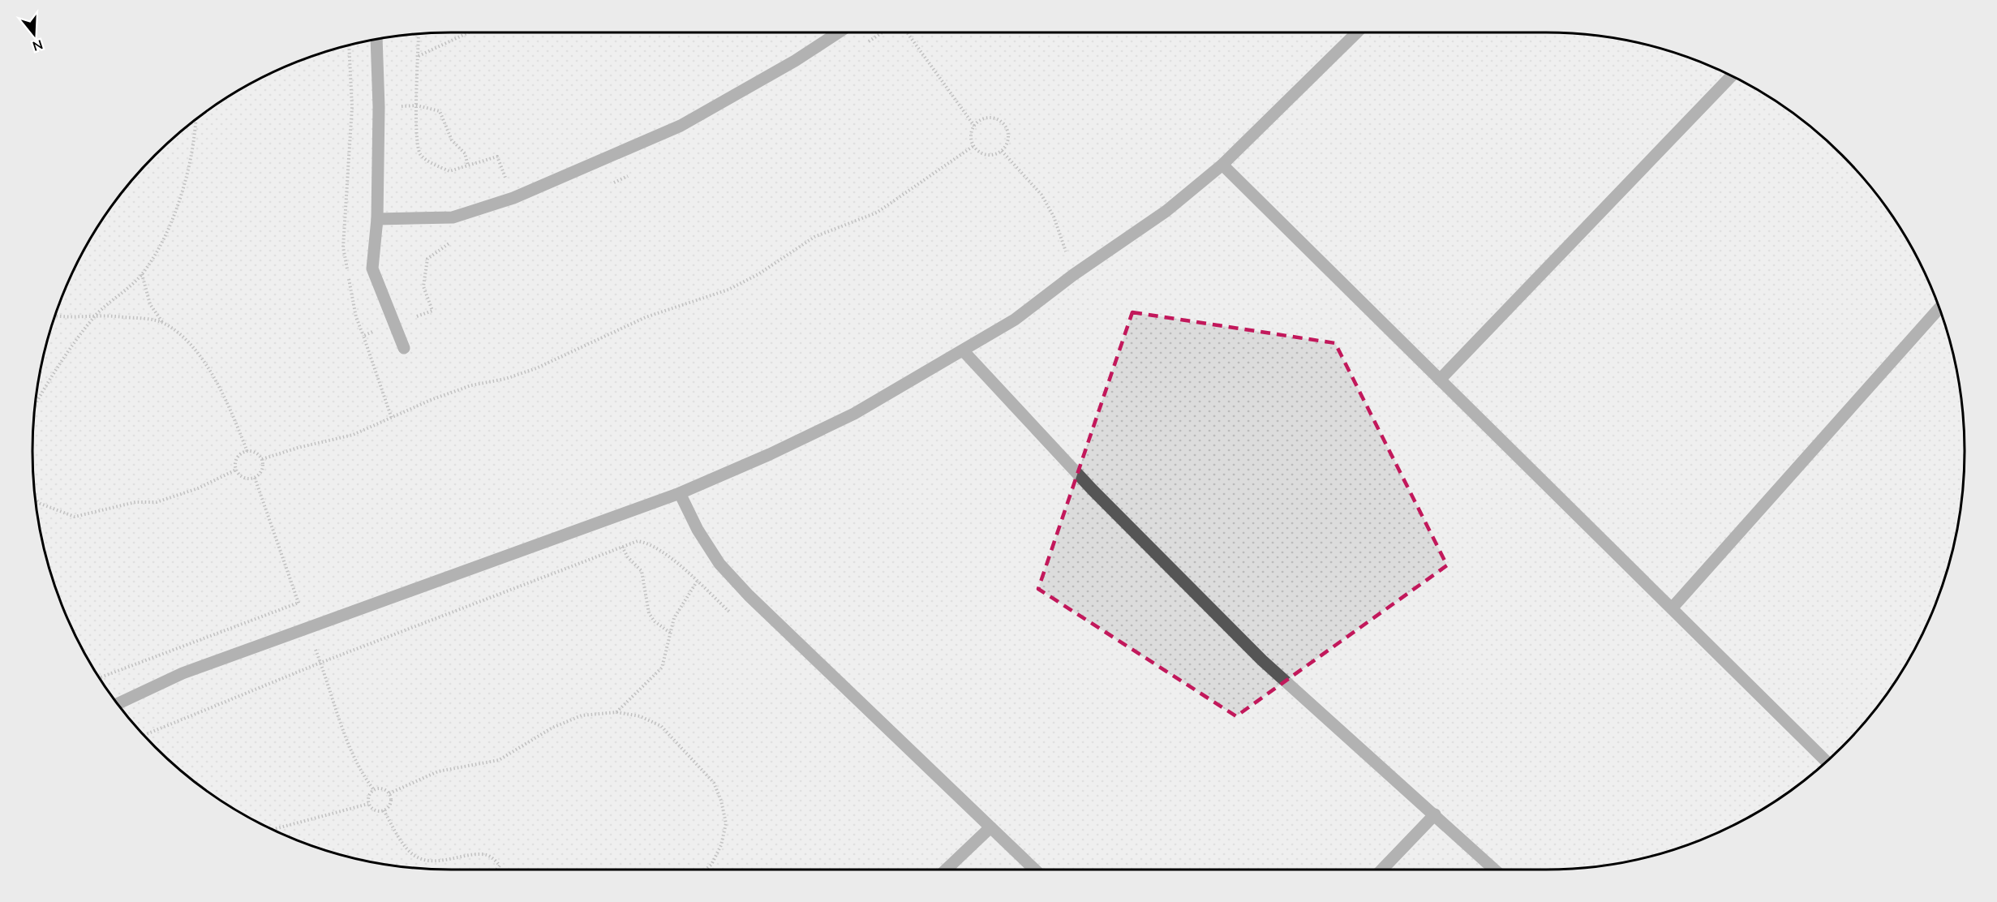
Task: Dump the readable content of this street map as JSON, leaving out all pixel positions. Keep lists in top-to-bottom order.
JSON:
{
  "north": "bottom"
}
